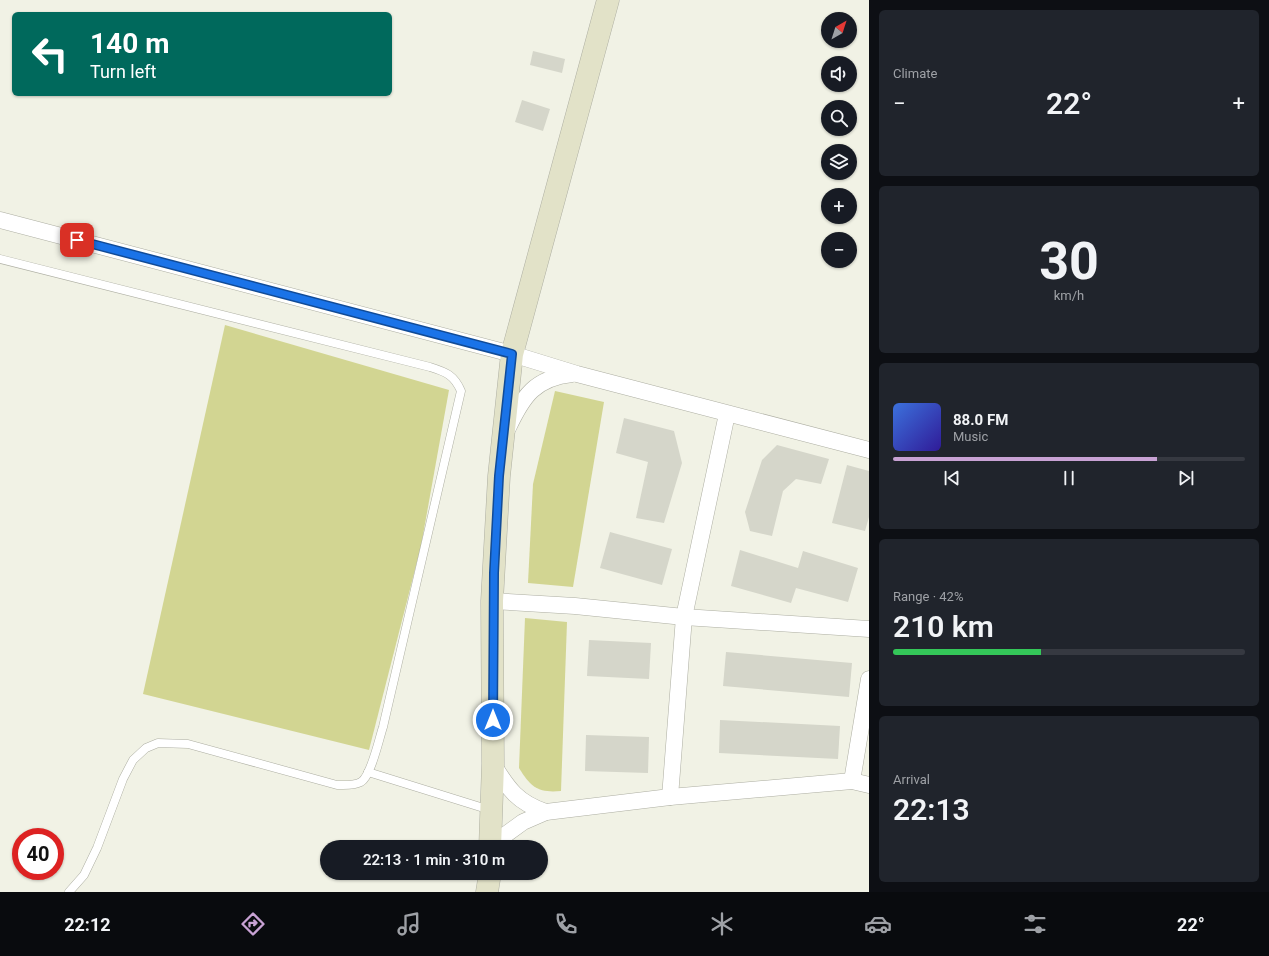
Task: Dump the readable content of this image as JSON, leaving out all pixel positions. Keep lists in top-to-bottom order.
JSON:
{
  "north": "top right",
  "page": {
    "tile": [
      "Climate",
      ["30", "km/h"],
      ["Range · 42%", "210 km"],
      ["Arrival", "22:13"]
    ],
    "map_buttons": ["+", "−"],
    "turn": ["140 m", "Turn left"],
    "heat": ["−", "22°", "+"],
    "song": ["88.0 FM", "Music"],
    "limit": "40",
    "trip": "22:13 · 1 min · 310 m",
    "tabs": ["22:12", "22°"]
  }
}
